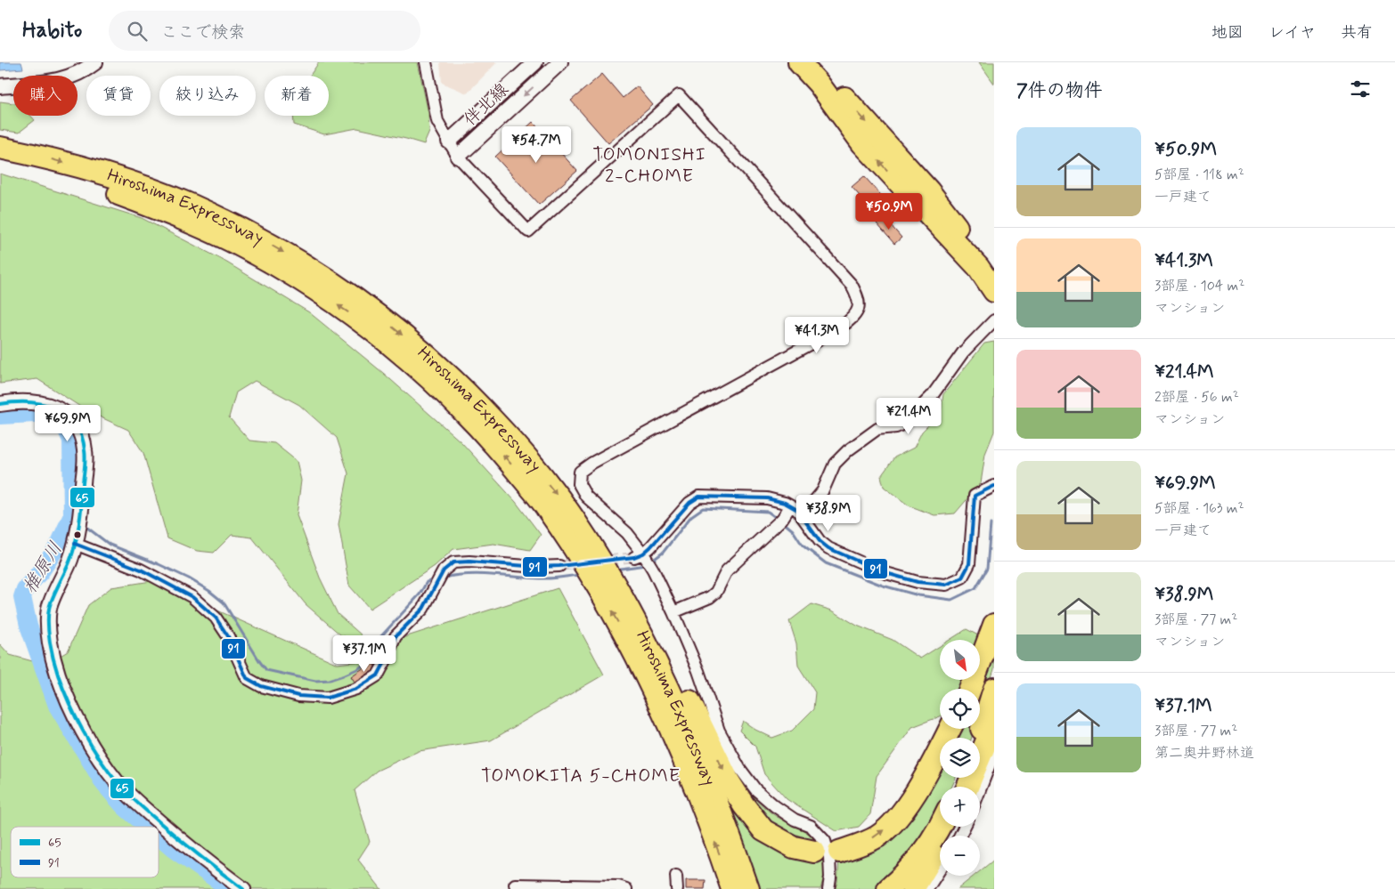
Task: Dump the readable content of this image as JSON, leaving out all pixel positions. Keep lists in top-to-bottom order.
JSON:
{
  "streets": {
    "highway": ["Hiroshima Expressway"],
    "street": ["伴北線"]
  },
  "districts": ["TOMONISHI 2-CHOME", "TOMOKITA 5-CHOME"],
  "water": ["椎原川"],
  "lines": ["transit line 65", "transit line 91"],
  "legend": ["65", "91"],
  "north": "bottom right",
  "page": {
    "header": "Habito",
    "search": "ここで検索",
    "nav": ["地図", "レイヤ", "共有"],
    "heading": "7件の物件",
    "chip": [
      "購入",
      "賃貸",
      "絞り込み",
      "新着"
    ],
    "list": [
      {
        "name": "¥50.9M",
        "note": "5部屋 · 118 m² · 一戸建て"
      },
      {
        "name": "¥41.3M",
        "note": "3部屋 · 104 m² · マンション"
      },
      {
        "name": "¥21.4M",
        "note": "2部屋 · 56 m² · マンション"
      },
      {
        "name": "¥69.9M",
        "note": "5部屋 · 163 m² · 一戸建て"
      },
      {
        "name": "¥38.9M",
        "note": "3部屋 · 77 m² · マンション"
      },
      {
        "name": "¥37.1M",
        "note": "3部屋 · 77 m² · 第二奥井野林道"
      }
    ],
    "price": [
      "¥54.7M",
      "¥50.9M",
      "¥41.3M",
      "¥21.4M",
      "¥69.9M",
      "¥38.9M",
      "¥37.1M"
    ],
    "map_buttons": ["+", "−"]
  }
}
